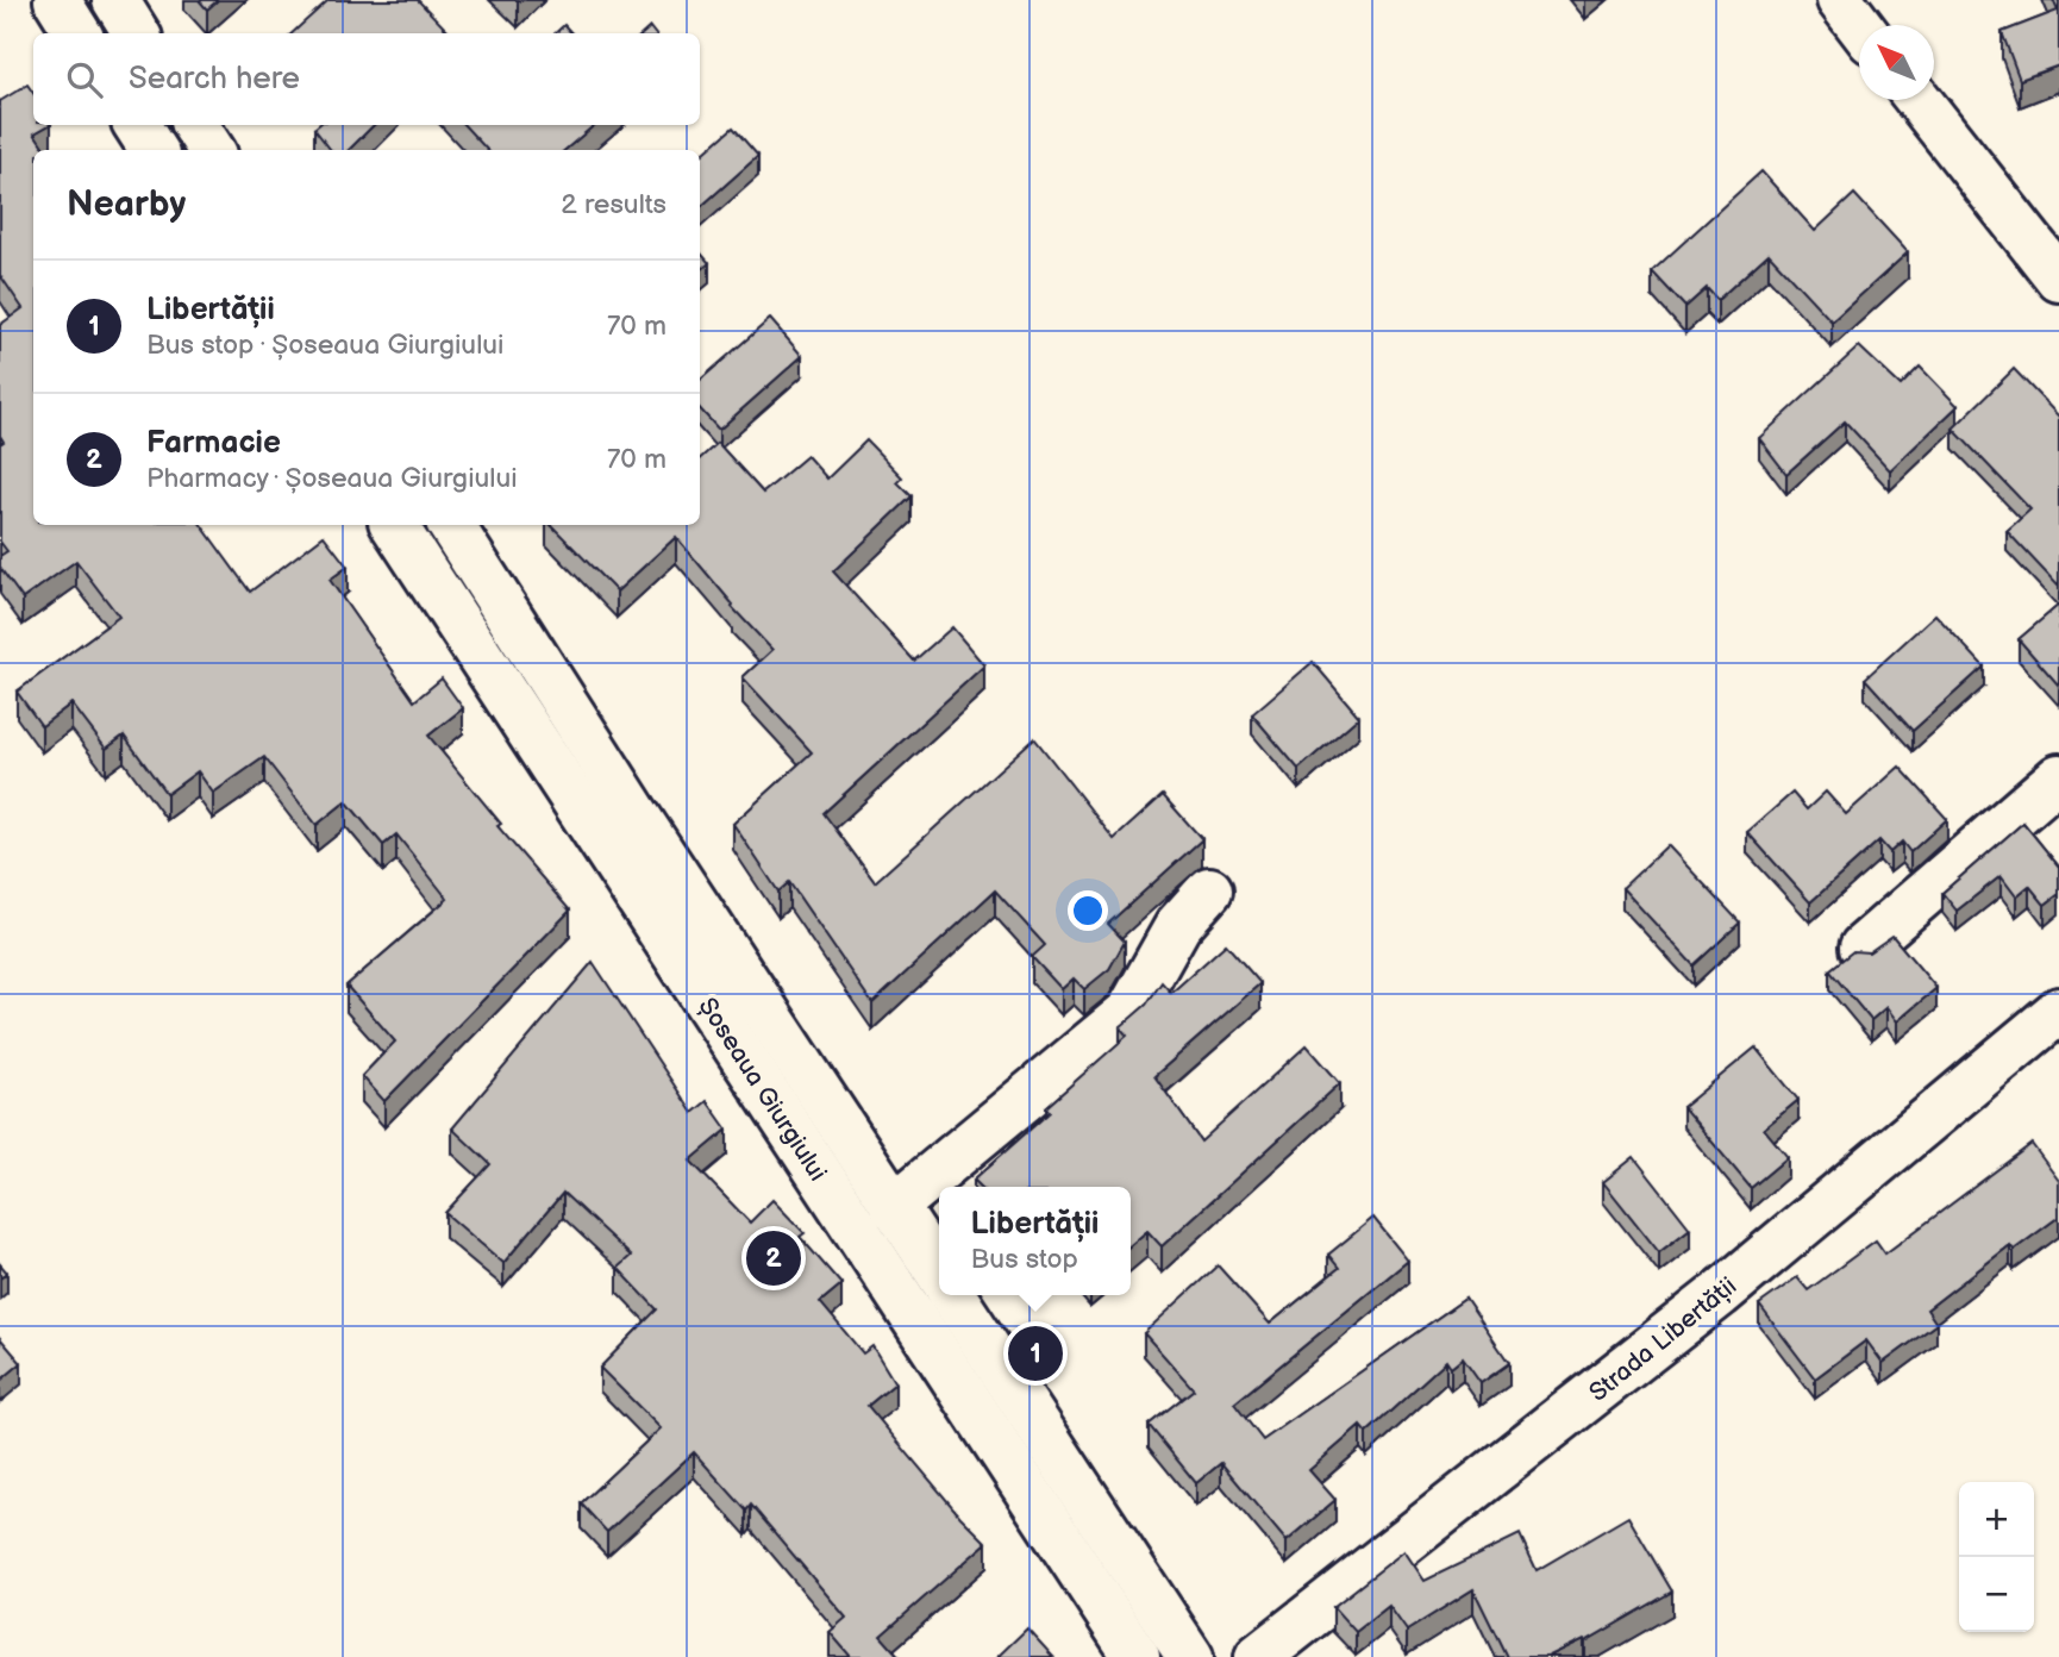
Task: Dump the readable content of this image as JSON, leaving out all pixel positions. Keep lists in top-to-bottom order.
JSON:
{
  "streets": {
    "main road": ["Șoseaua Giurgiului", "Strada Libertății"]
  },
  "north": "top left",
  "page": {
    "search": "Search here",
    "heading": ["Nearby", "2 results"],
    "list": [
      {
        "mark": "1",
        "name": "Libertății",
        "note": "Bus stop · Șoseaua Giurgiului",
        "value": "70 m"
      },
      {
        "mark": "2",
        "name": "Farmacie",
        "note": "Pharmacy · Șoseaua Giurgiului",
        "value": "70 m"
      }
    ],
    "popup": ["Libertății", "Bus stop"],
    "pins": ["2", "1"],
    "map_buttons": ["+", "−"]
  }
}
